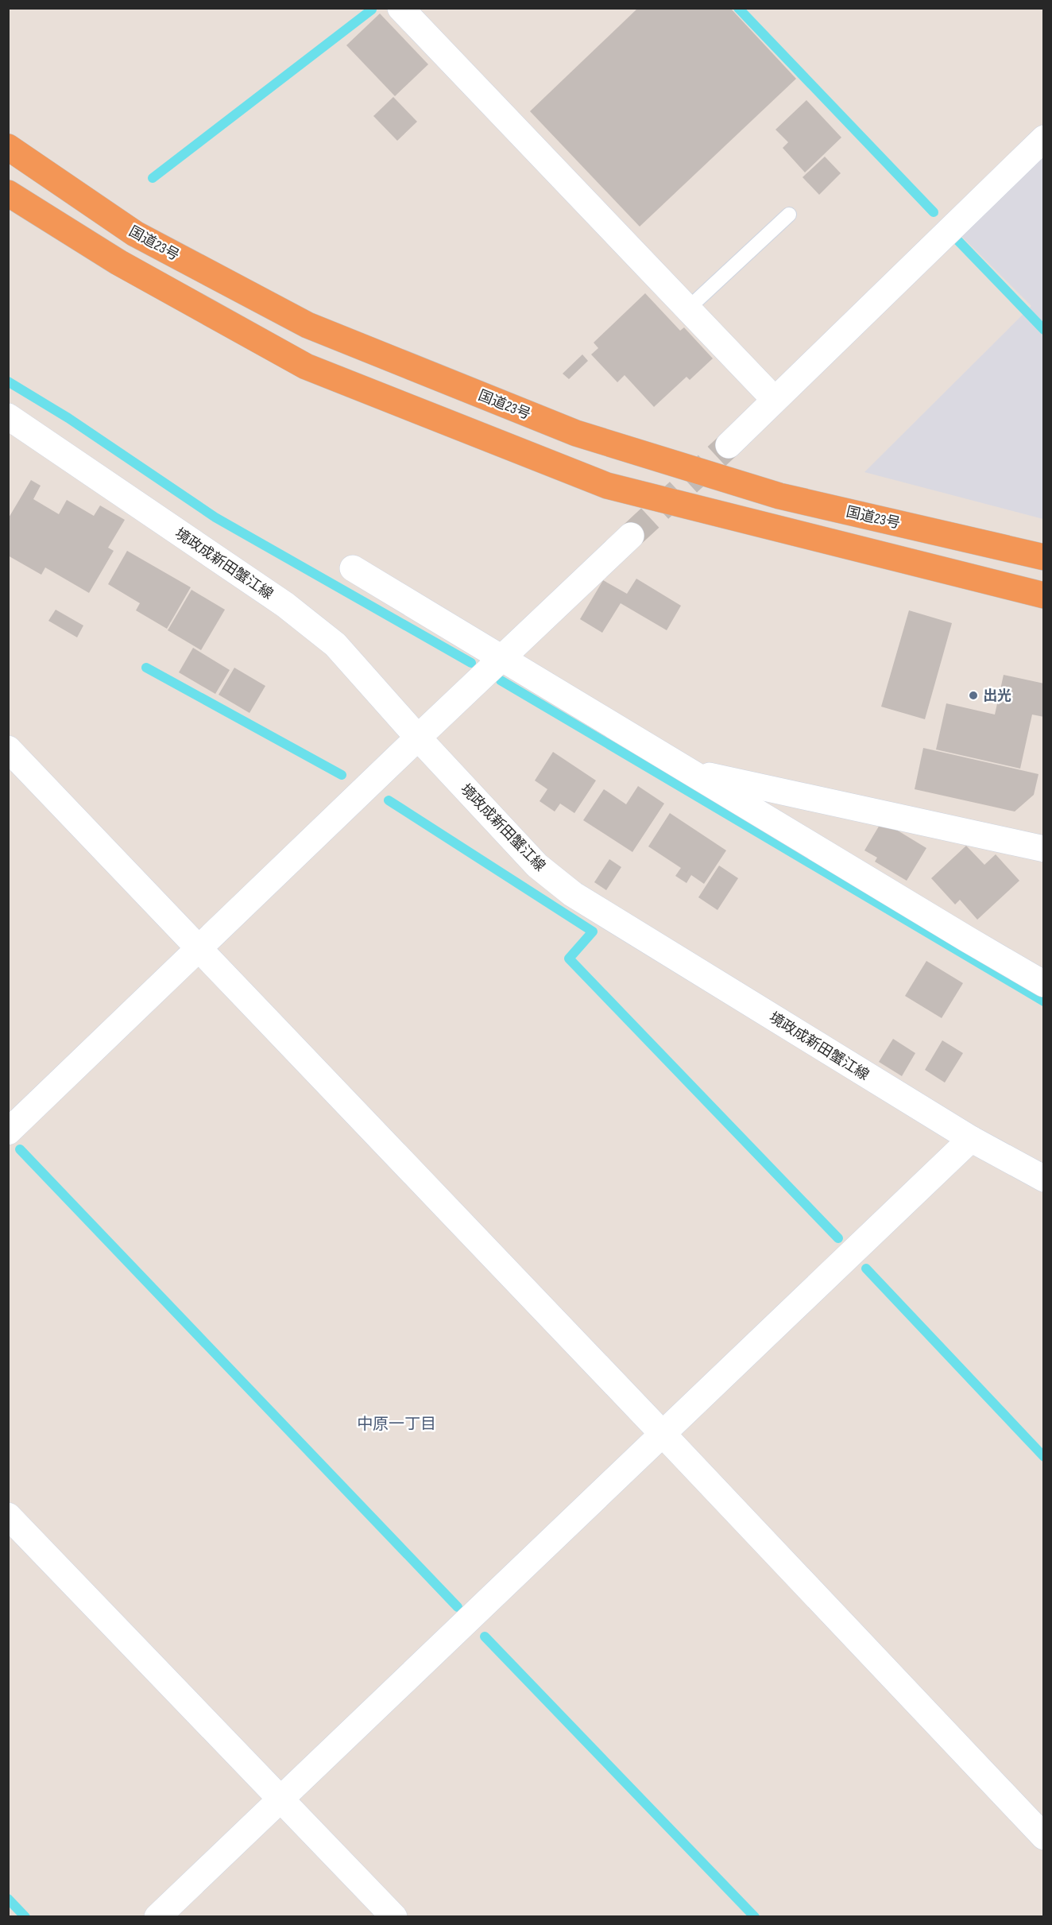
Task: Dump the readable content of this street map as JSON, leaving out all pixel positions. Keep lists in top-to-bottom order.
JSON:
{
  "streets": {
    "highway": ["国道23号"],
    "street": ["境政成新田蟹江線"]
  },
  "districts": ["中原一丁目"],
  "places": ["出光"]
}
